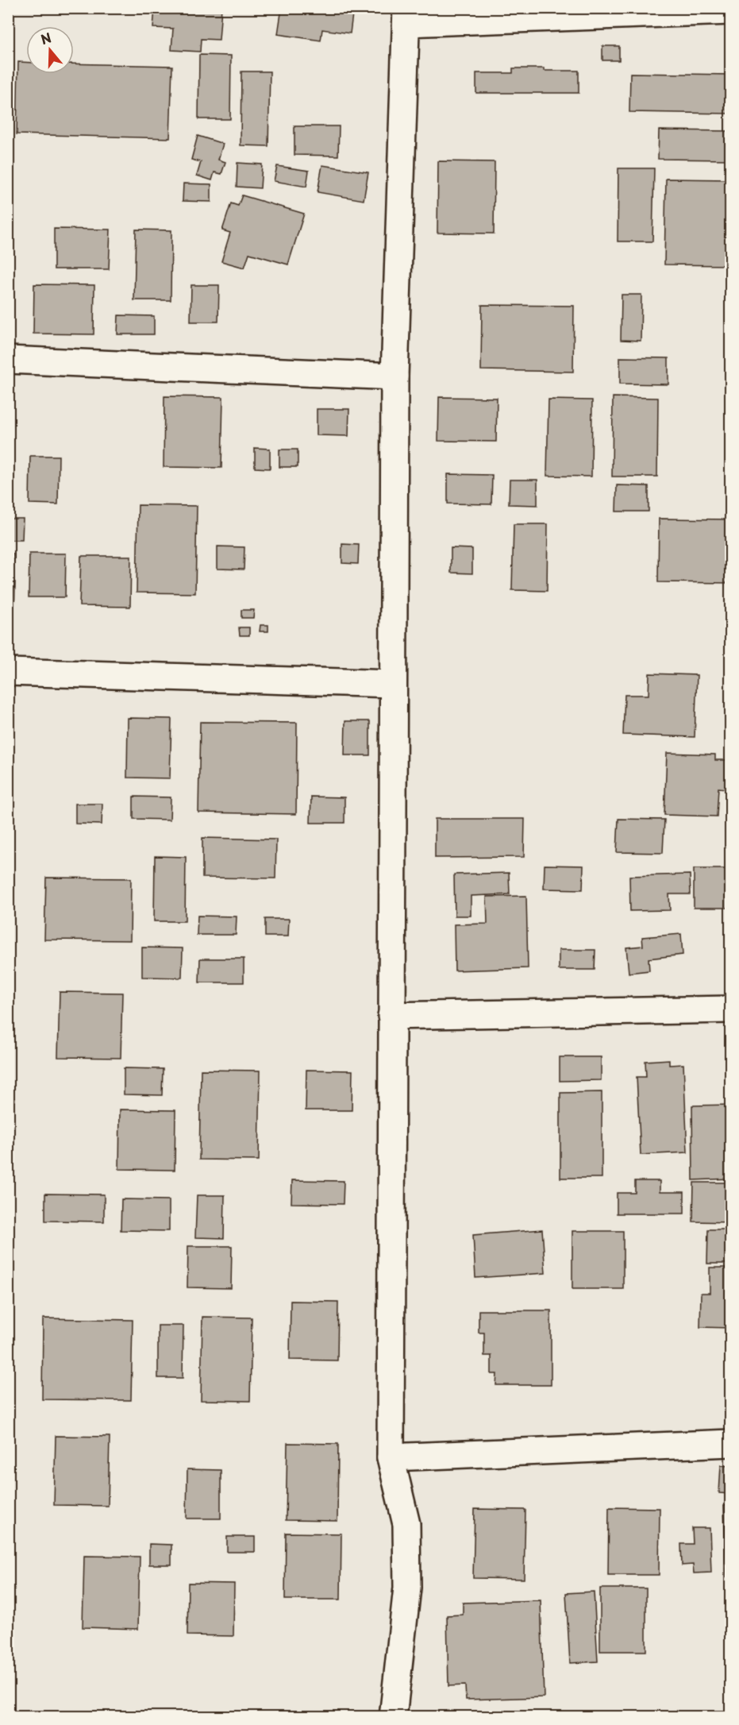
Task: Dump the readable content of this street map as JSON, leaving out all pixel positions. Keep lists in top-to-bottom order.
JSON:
{
  "north": "top"
}
